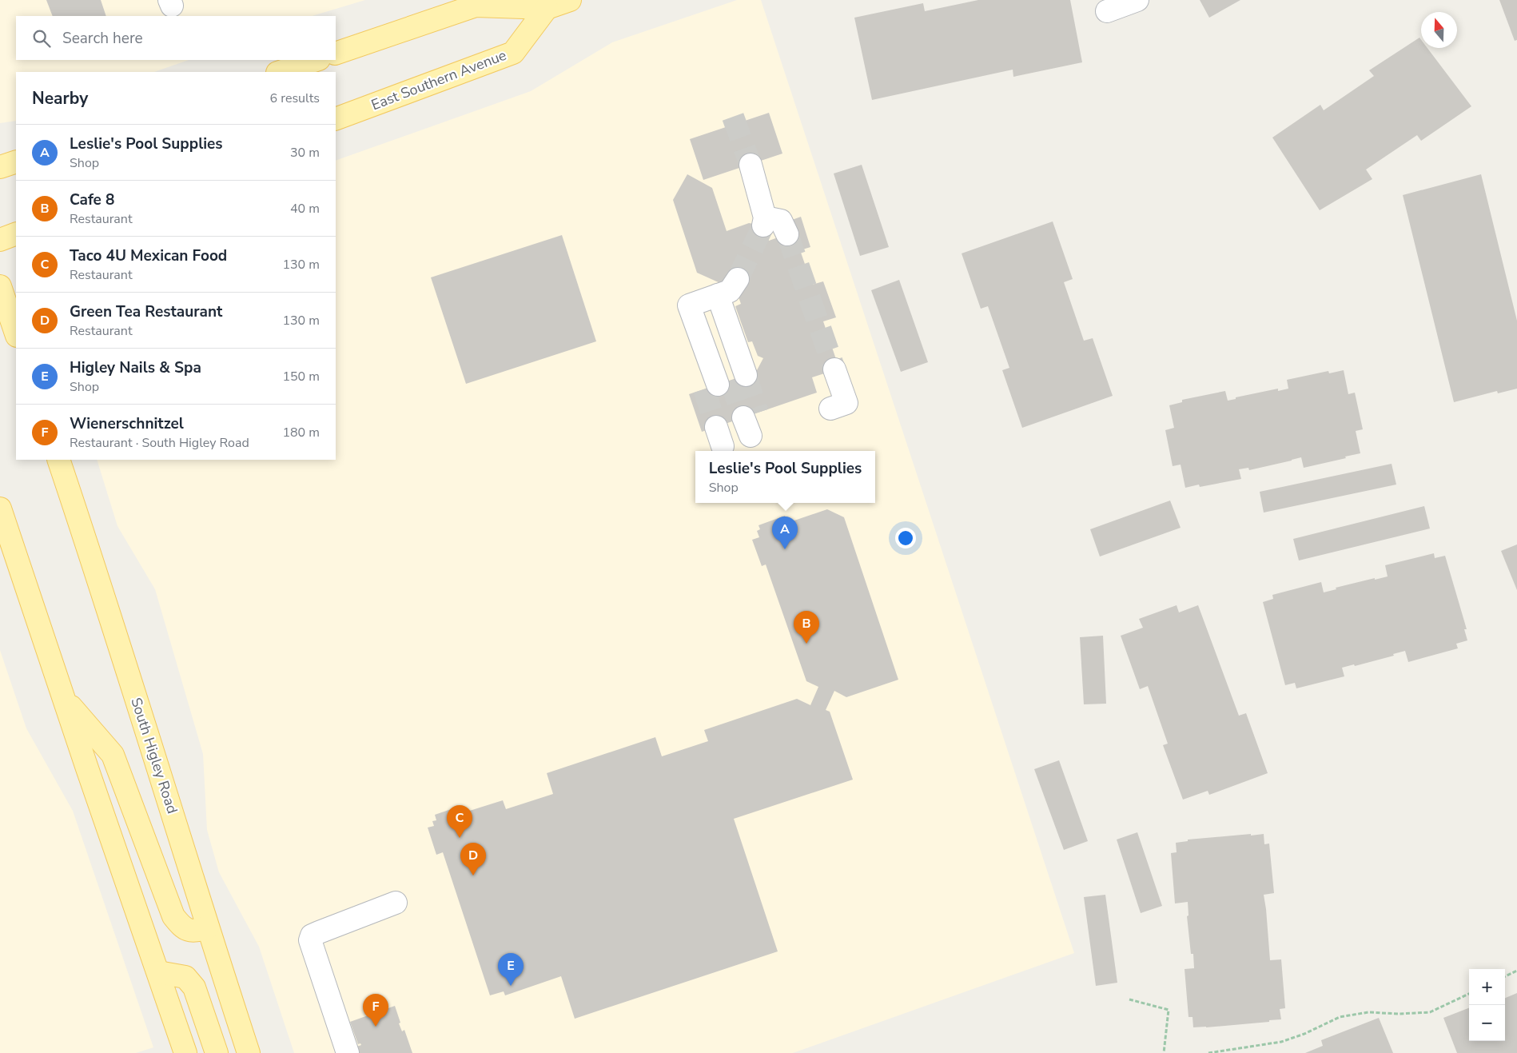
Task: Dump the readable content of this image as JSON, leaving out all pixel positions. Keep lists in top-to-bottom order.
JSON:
{
  "streets": {
    "main road": ["East Southern Avenue", "South Higley Road"]
  },
  "north": "top",
  "page": {
    "search": "Search here",
    "heading": ["Nearby", "6 results"],
    "list": [
      {
        "mark": "A",
        "name": "Leslie's Pool Supplies",
        "note": "Shop",
        "value": "30 m"
      },
      {
        "mark": "B",
        "name": "Cafe 8",
        "note": "Restaurant",
        "value": "40 m"
      },
      {
        "mark": "C",
        "name": "Taco 4U Mexican Food",
        "note": "Restaurant",
        "value": "130 m"
      },
      {
        "mark": "D",
        "name": "Green Tea Restaurant",
        "note": "Restaurant",
        "value": "130 m"
      },
      {
        "mark": "E",
        "name": "Higley Nails & Spa",
        "note": "Shop",
        "value": "150 m"
      },
      {
        "mark": "F",
        "name": "Wienerschnitzel",
        "note": "Restaurant · South Higley Road",
        "value": "180 m"
      }
    ],
    "popup": ["Leslie's Pool Supplies", "Shop"],
    "pins": [
      "A",
      "B",
      "C",
      "D",
      "E",
      "F"
    ],
    "map_buttons": ["+", "−"]
  }
}
